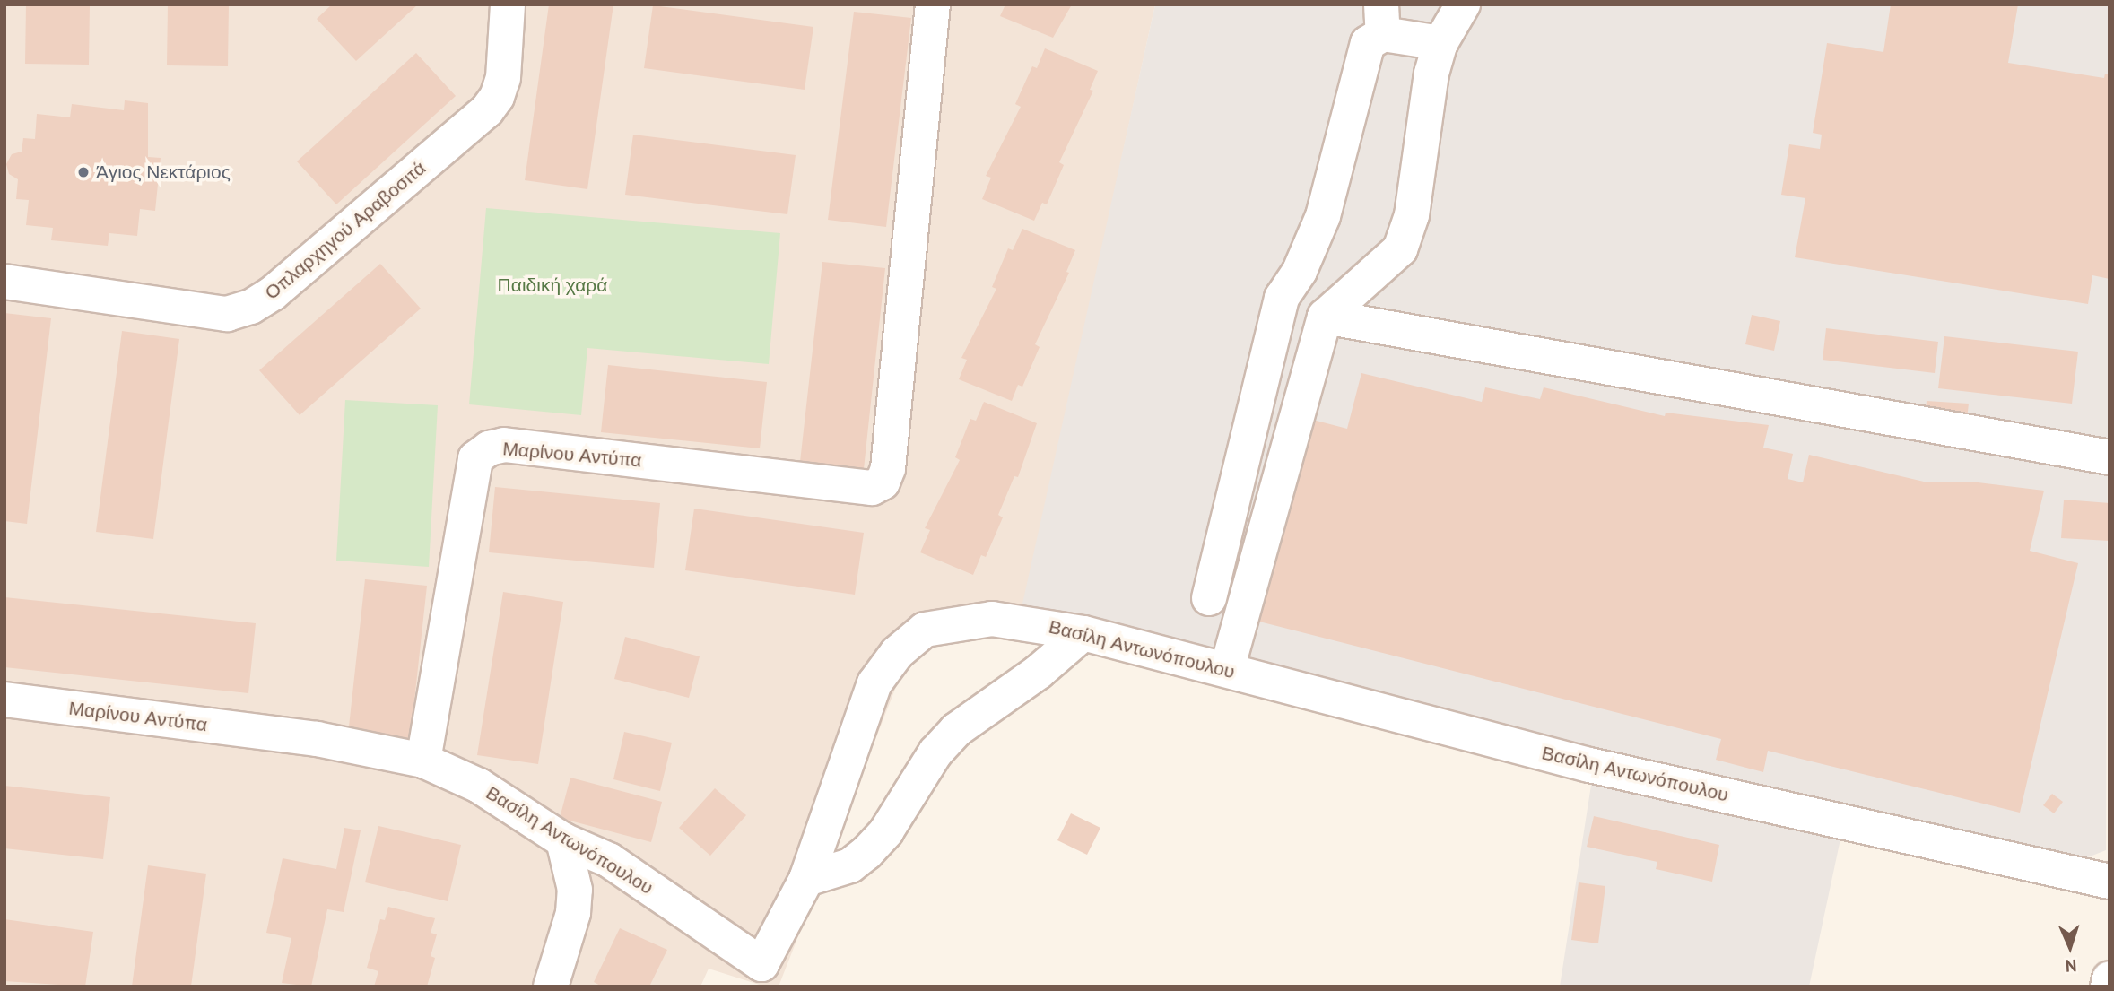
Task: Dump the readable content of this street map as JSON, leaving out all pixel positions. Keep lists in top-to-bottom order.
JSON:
{
  "streets": {
    "street": ["Οπλαρχηγού Αραβοσιτά", "Μαρίνου Αντύπα", "Βασίλη Αντωνόπουλου"]
  },
  "crossings": [
    ["Μαρίνου Αντύπα", "Βασίλη Αντωνόπουλου"]
  ],
  "parks": ["Παιδική χαρά"],
  "places": ["Άγιος Νεκτάριος"],
  "north": "bottom"
}
